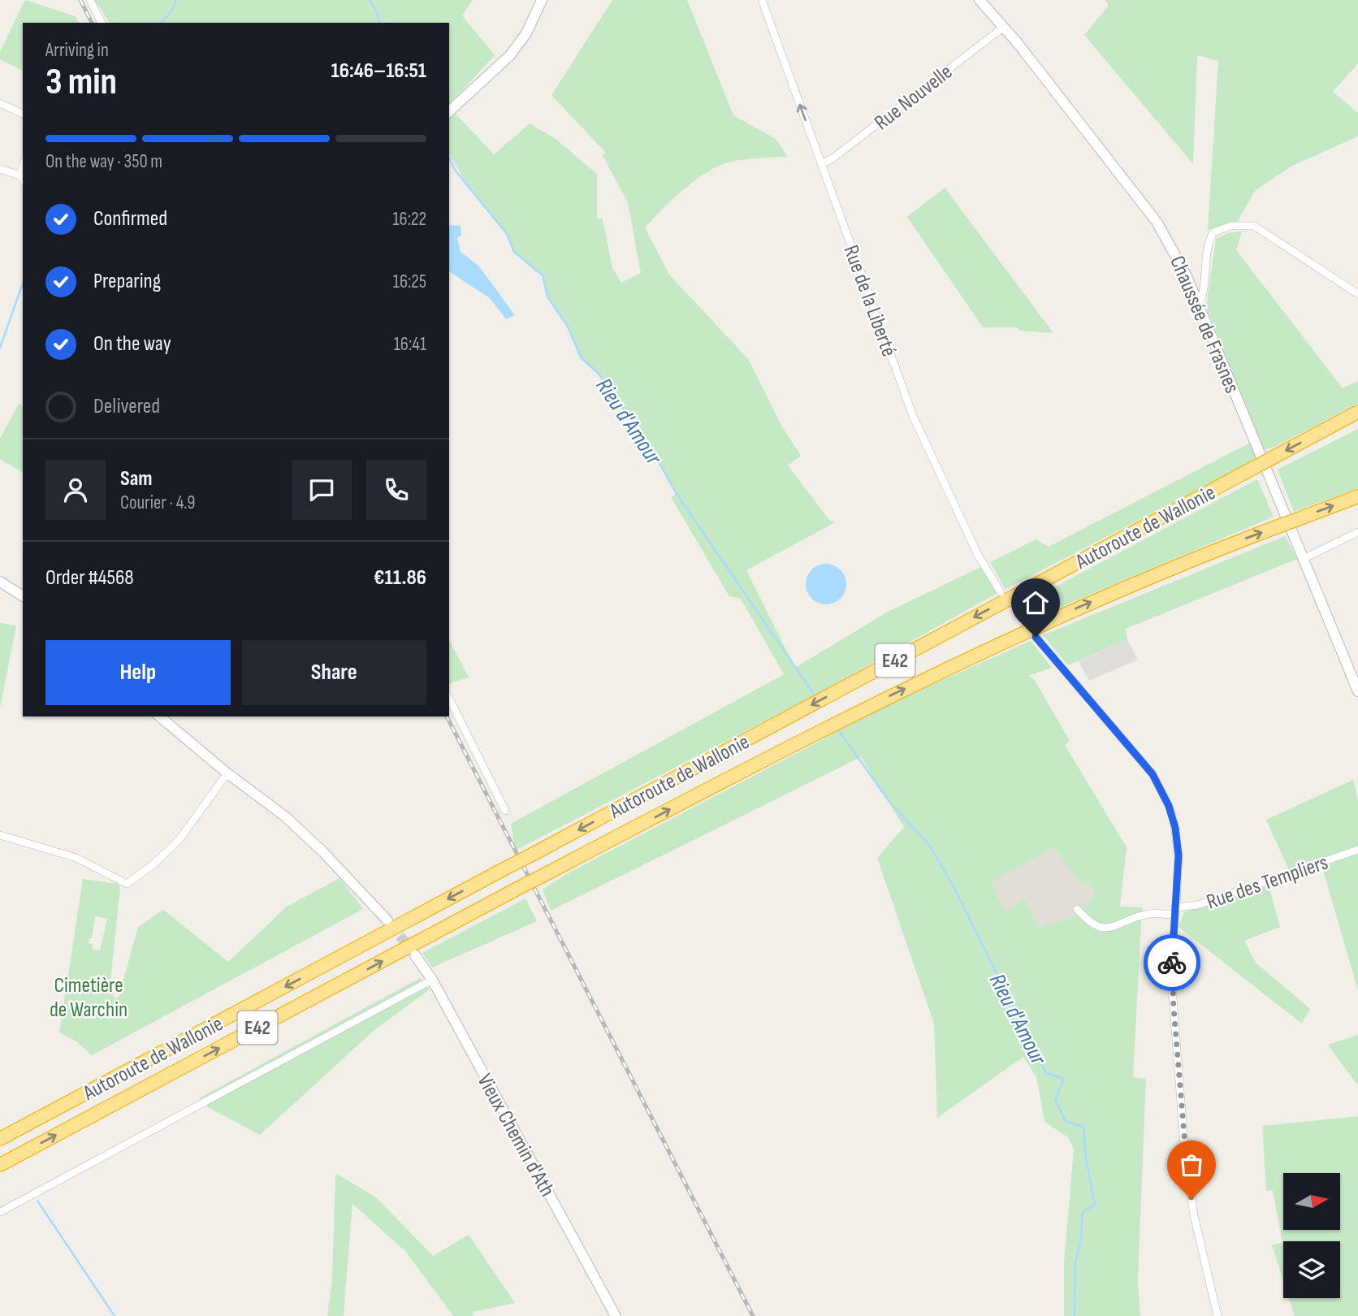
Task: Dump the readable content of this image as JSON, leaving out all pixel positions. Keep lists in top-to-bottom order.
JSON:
{
  "streets": {
    "highway": ["Autoroute de Wallonie", "E42"],
    "street": [
      "Rue Nouvelle",
      "Rue de la Liberté",
      "Chaussée de Frasnes",
      "Rue des Templiers",
      "Vieux Chemin d'Ath"
    ]
  },
  "crossings": [
    ["Rue Nouvelle", "Rue de la Liberté"],
    ["Rue Nouvelle", "Chaussée de Frasnes"]
  ],
  "water": ["Rieu d'Amour"],
  "parks": ["Cimetière de Warchin"],
  "north": "right",
  "page": {
    "heading": ["3 min", "Arriving in", "16:46–16:51"],
    "panel": [
      "Sam",
      "Courier · 4.9",
      "Order #4568",
      "€11.86"
    ],
    "bar": "On the way · 350 m",
    "list": [
      ["Confirmed", "16:22"],
      ["Preparing", "16:25"],
      ["On the way", "16:41"],
      "Delivered"
    ],
    "buttons": ["Help", "Share"]
  }
}
